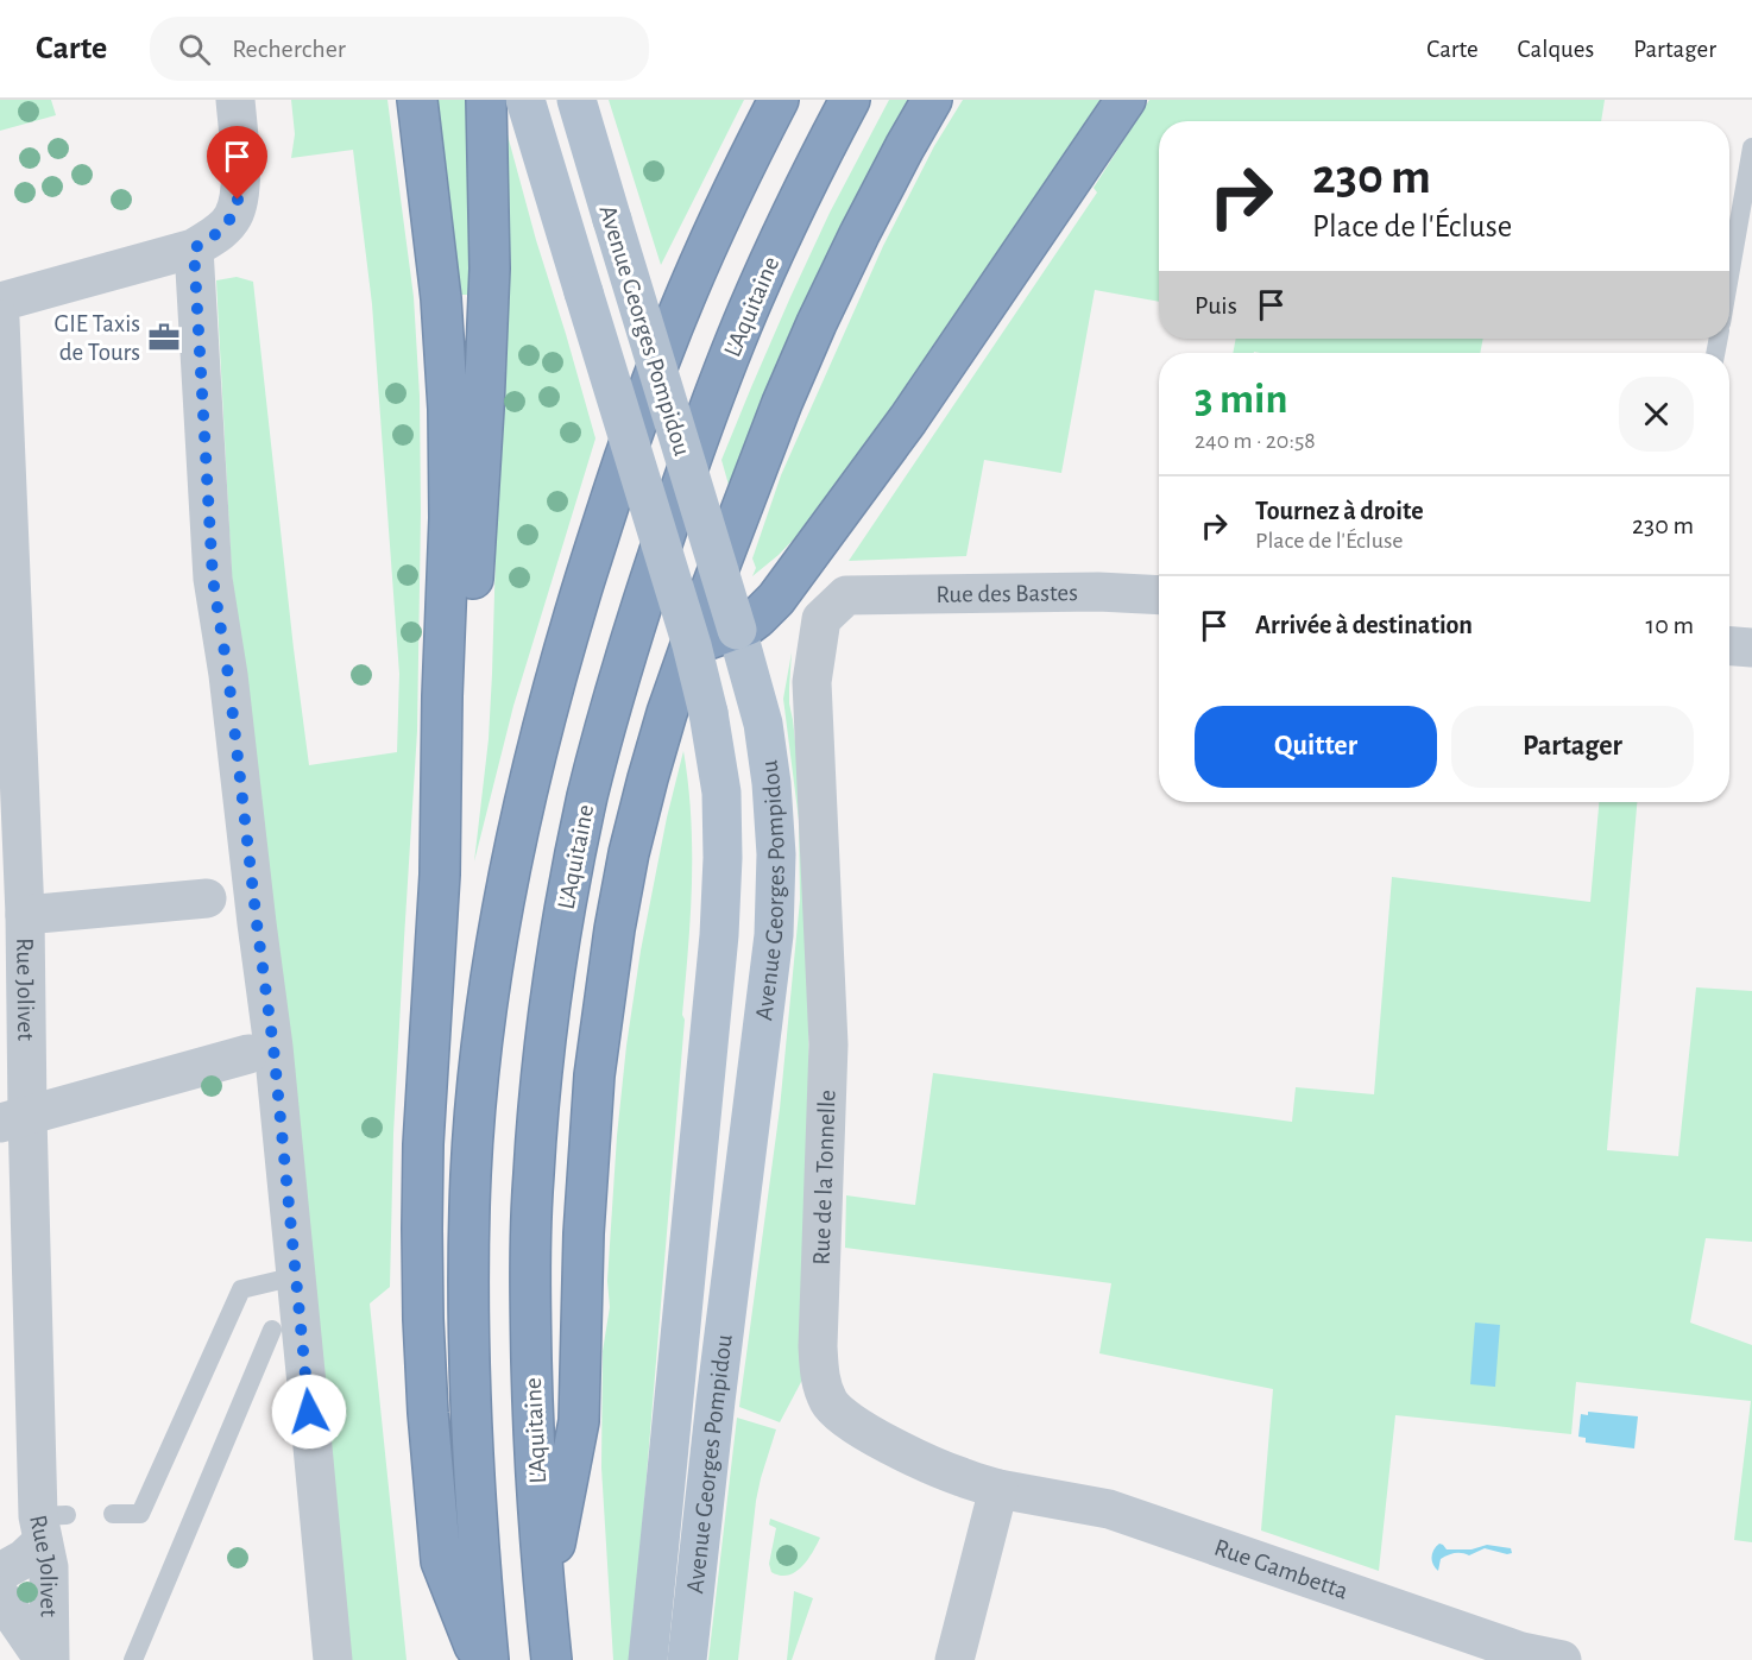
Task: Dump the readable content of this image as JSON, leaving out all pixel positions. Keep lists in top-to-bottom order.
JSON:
{
  "streets": {
    "highway": ["L'Aquitaine"],
    "main road": ["Avenue Georges Pompidou"],
    "street": [
      "Rue des Bastes",
      "Rue Jolivet",
      "Rue de la Tonnelle",
      "Rue Gambetta"
    ]
  },
  "crossings": [
    ["Rue des Bastes", "Rue de la Tonnelle"],
    ["Rue de la Tonnelle", "Rue Gambetta"]
  ],
  "places": {
    "office": ["GIE Taxis de Tours"]
  },
  "page": {
    "header": "Carte",
    "search": "Rechercher",
    "nav": ["Carte", "Calques", "Partager"],
    "turn": ["230 m", "Place de l'Écluse"],
    "then": "Puis",
    "heading": ["3 min", "240 m · 20:58"],
    "list": [
      {
        "name": "Tournez à droite",
        "note": "Place de l'Écluse",
        "value": "230 m"
      },
      {
        "name": "Arrivée à destination",
        "value": "10 m"
      }
    ],
    "buttons": ["Quitter", "Partager"]
  }
}
